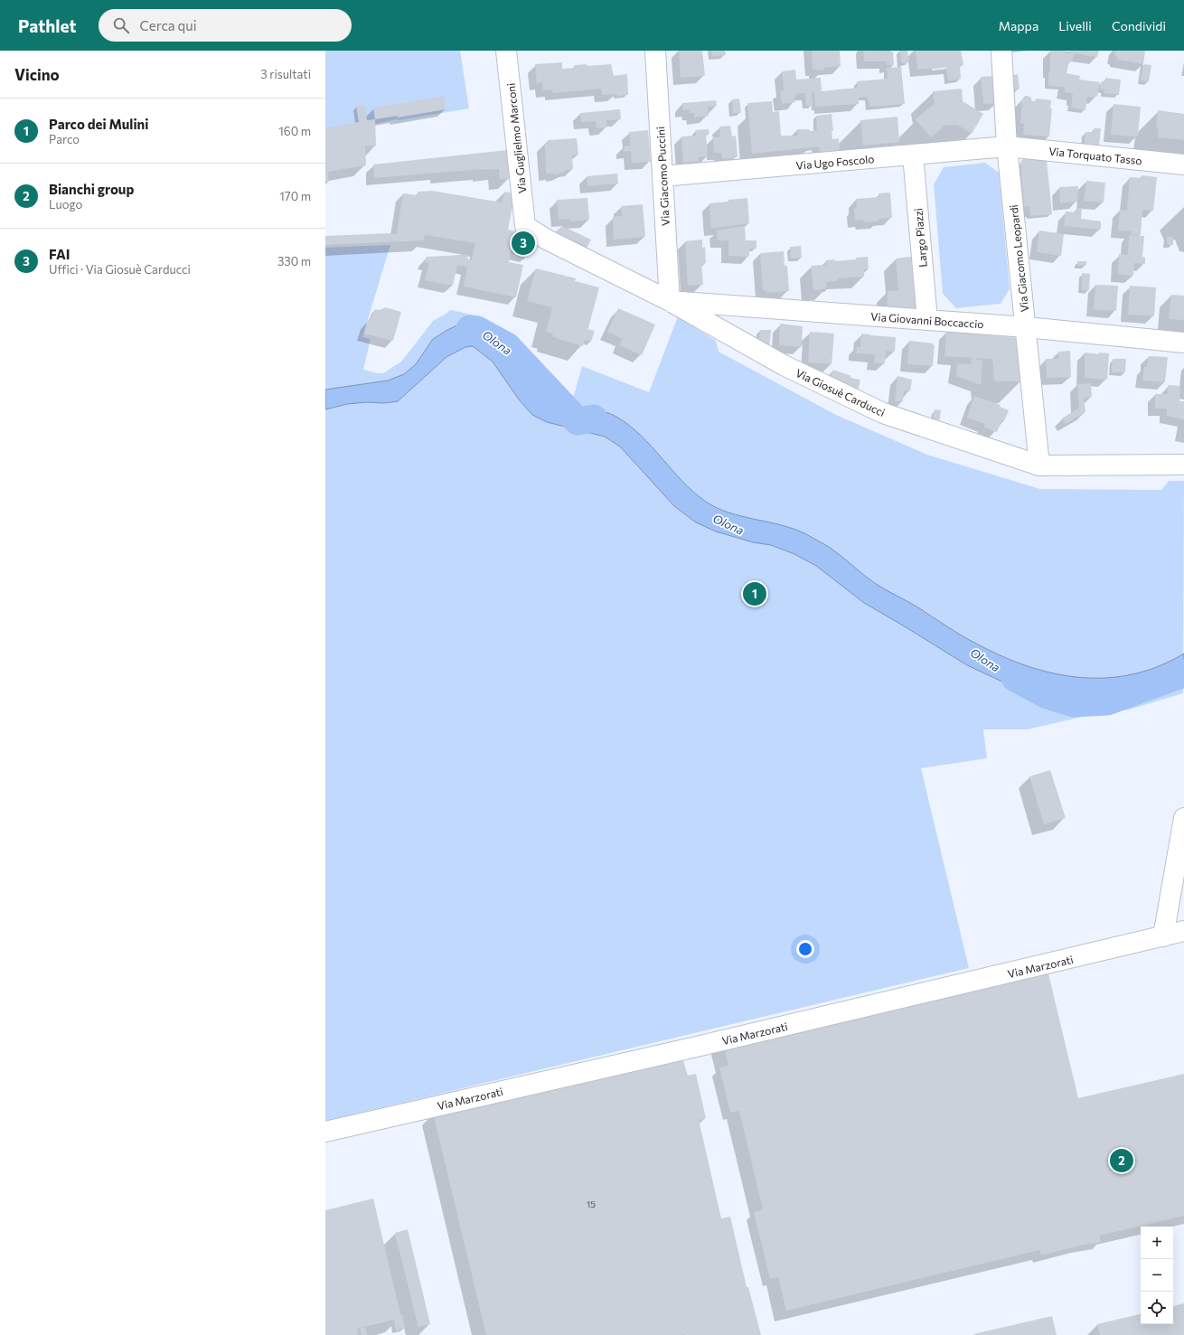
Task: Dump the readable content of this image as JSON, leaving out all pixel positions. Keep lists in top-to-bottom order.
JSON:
{
  "streets": {
    "street": [
      "Via Guglielmo Marconi",
      "Via Torquato Tasso",
      "Via Ugo Foscolo",
      "Via Giacomo Puccini",
      "Largo Piazzi",
      "Via Giacomo Leopardi",
      "Via Giovanni Boccaccio",
      "Via Giosuè Carducci",
      "Via Marzorati"
    ]
  },
  "crossings": [
    ["Via Guglielmo Marconi", "Via Giosuè Carducci"],
    ["Via Torquato Tasso", "Via Ugo Foscolo"],
    ["Via Torquato Tasso", "Via Giacomo Leopardi"],
    ["Via Ugo Foscolo", "Via Giacomo Puccini"],
    ["Via Ugo Foscolo", "Largo Piazzi"],
    ["Via Ugo Foscolo", "Via Giacomo Leopardi"],
    ["Via Giacomo Puccini", "Via Giovanni Boccaccio"],
    ["Via Giacomo Puccini", "Via Giosuè Carducci"],
    ["Largo Piazzi", "Via Giovanni Boccaccio"],
    ["Via Giacomo Leopardi", "Via Giovanni Boccaccio"],
    ["Via Giacomo Leopardi", "Via Giosuè Carducci"],
    ["Via Giovanni Boccaccio", "Via Giosuè Carducci"]
  ],
  "water": ["Olona"],
  "house_numbers": ["15"],
  "page": {
    "header": "Pathlet",
    "search": "Cerca qui",
    "nav": ["Mappa", "Livelli", "Condividi"],
    "heading": ["Vicino", "3 risultati"],
    "list": [
      {
        "mark": "1",
        "name": "Parco dei Mulini",
        "note": "Parco",
        "value": "160 m"
      },
      {
        "mark": "2",
        "name": "Bianchi group",
        "note": "Luogo",
        "value": "170 m"
      },
      {
        "mark": "3",
        "name": "FAI",
        "note": "Uffici · Via Giosuè Carducci",
        "value": "330 m"
      }
    ],
    "pins": ["3", "1", "2"],
    "map_buttons": ["+", "−"]
  }
}
